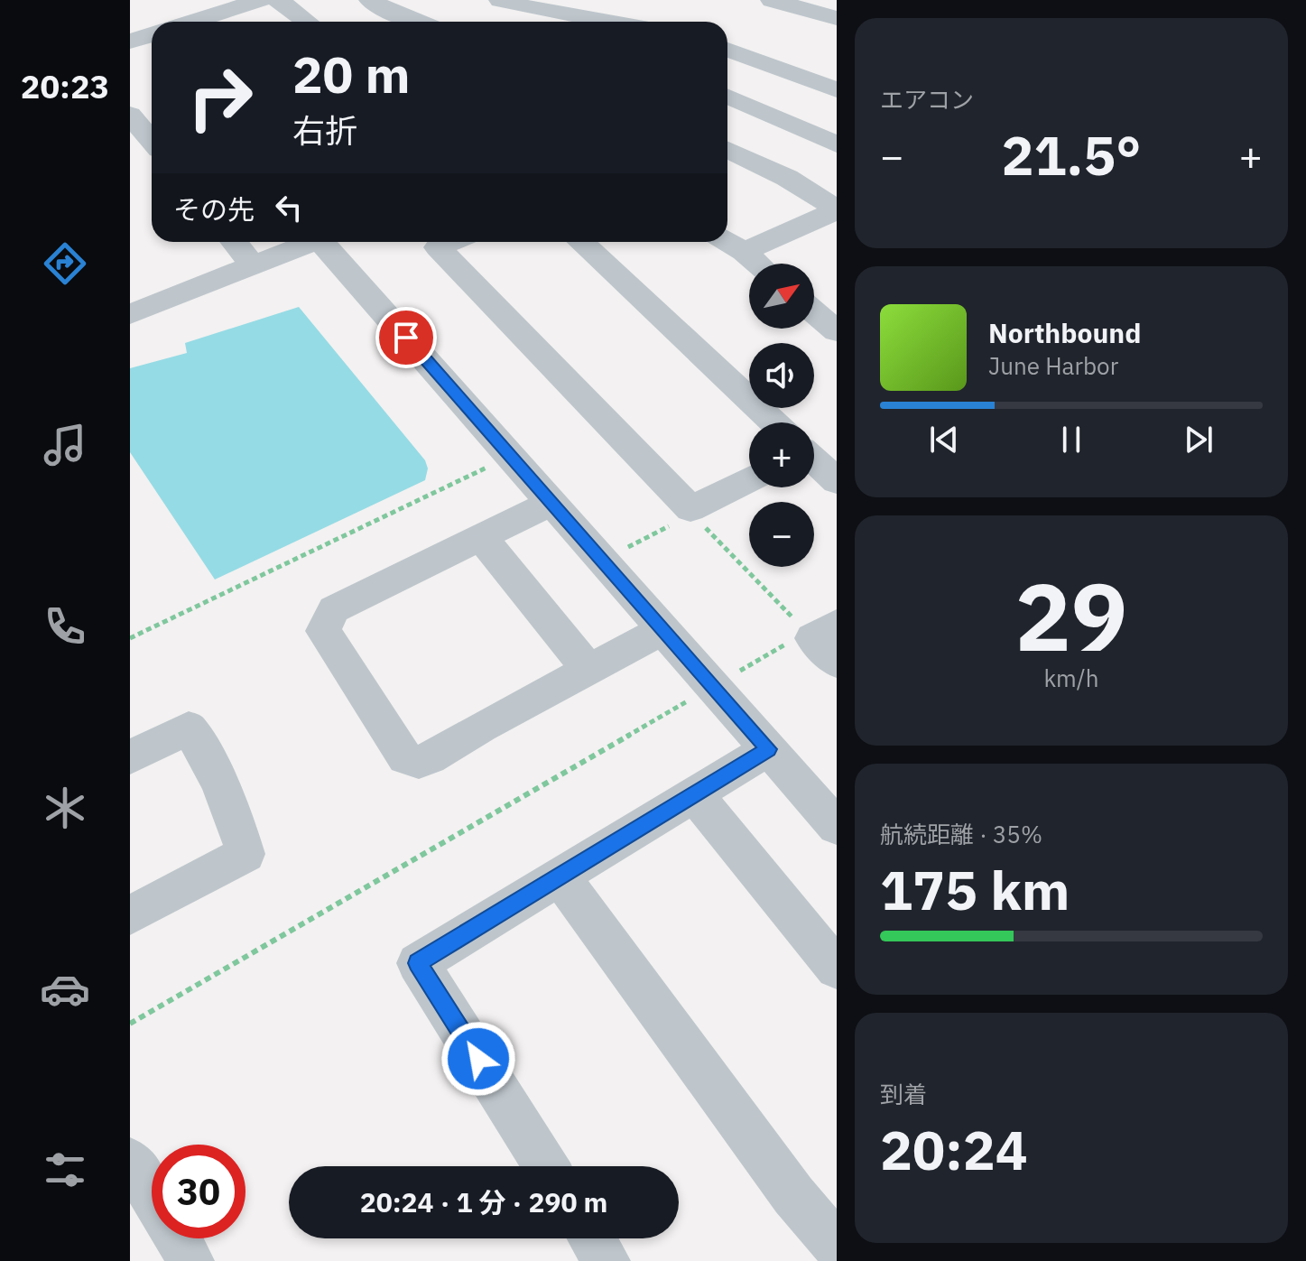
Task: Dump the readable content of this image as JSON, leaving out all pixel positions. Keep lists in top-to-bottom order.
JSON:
{
  "north": "top right",
  "page": {
    "tabs": "20:23",
    "tile": [
      "エアコン",
      ["29", "km/h"],
      ["航続距離 · 35%", "175 km"],
      ["到着", "20:24"]
    ],
    "turn": ["20 m", "右折"],
    "heat": ["−", "21.5°", "+"],
    "then": "その先",
    "map_buttons": ["+", "−"],
    "song": ["Northbound", "June Harbor"],
    "limit": "30",
    "trip": "20:24 · 1 分 · 290 m"
  }
}
